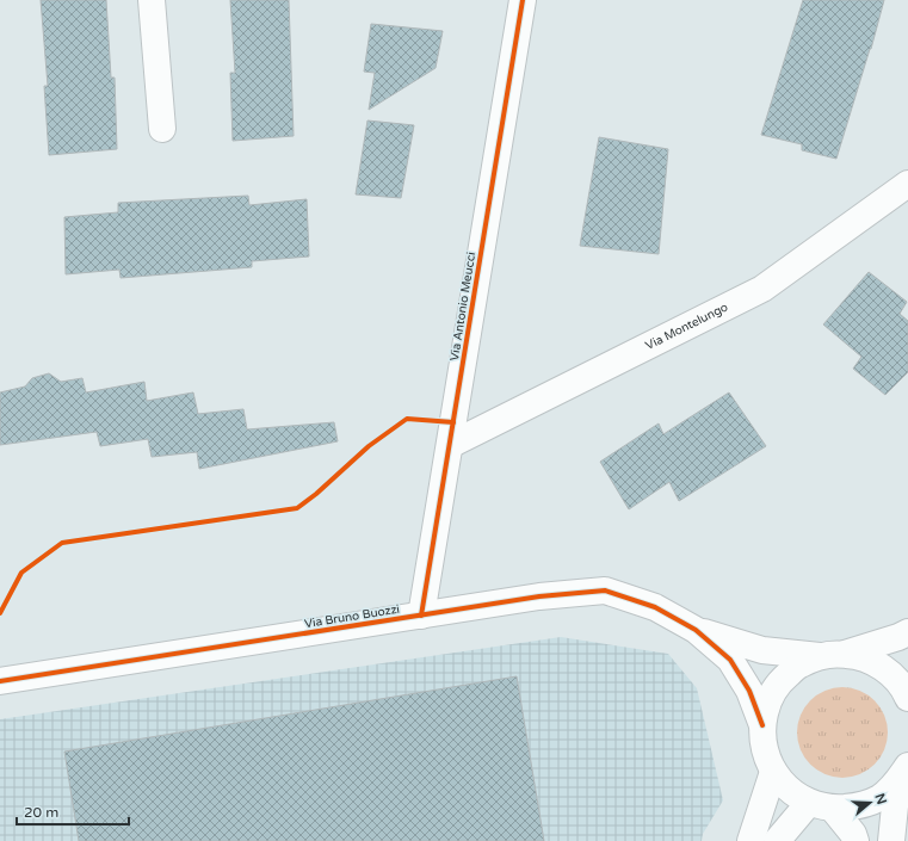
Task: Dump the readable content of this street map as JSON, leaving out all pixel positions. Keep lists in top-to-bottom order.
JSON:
{
  "streets": {
    "street": ["Via Antonio Meucci", "Via Montelungo", "Via Bruno Buozzi"]
  },
  "crossings": [
    ["Via Antonio Meucci", "Via Montelungo"],
    ["Via Antonio Meucci", "Via Bruno Buozzi"]
  ],
  "scale_bar": "20 m",
  "north": "right"
}
